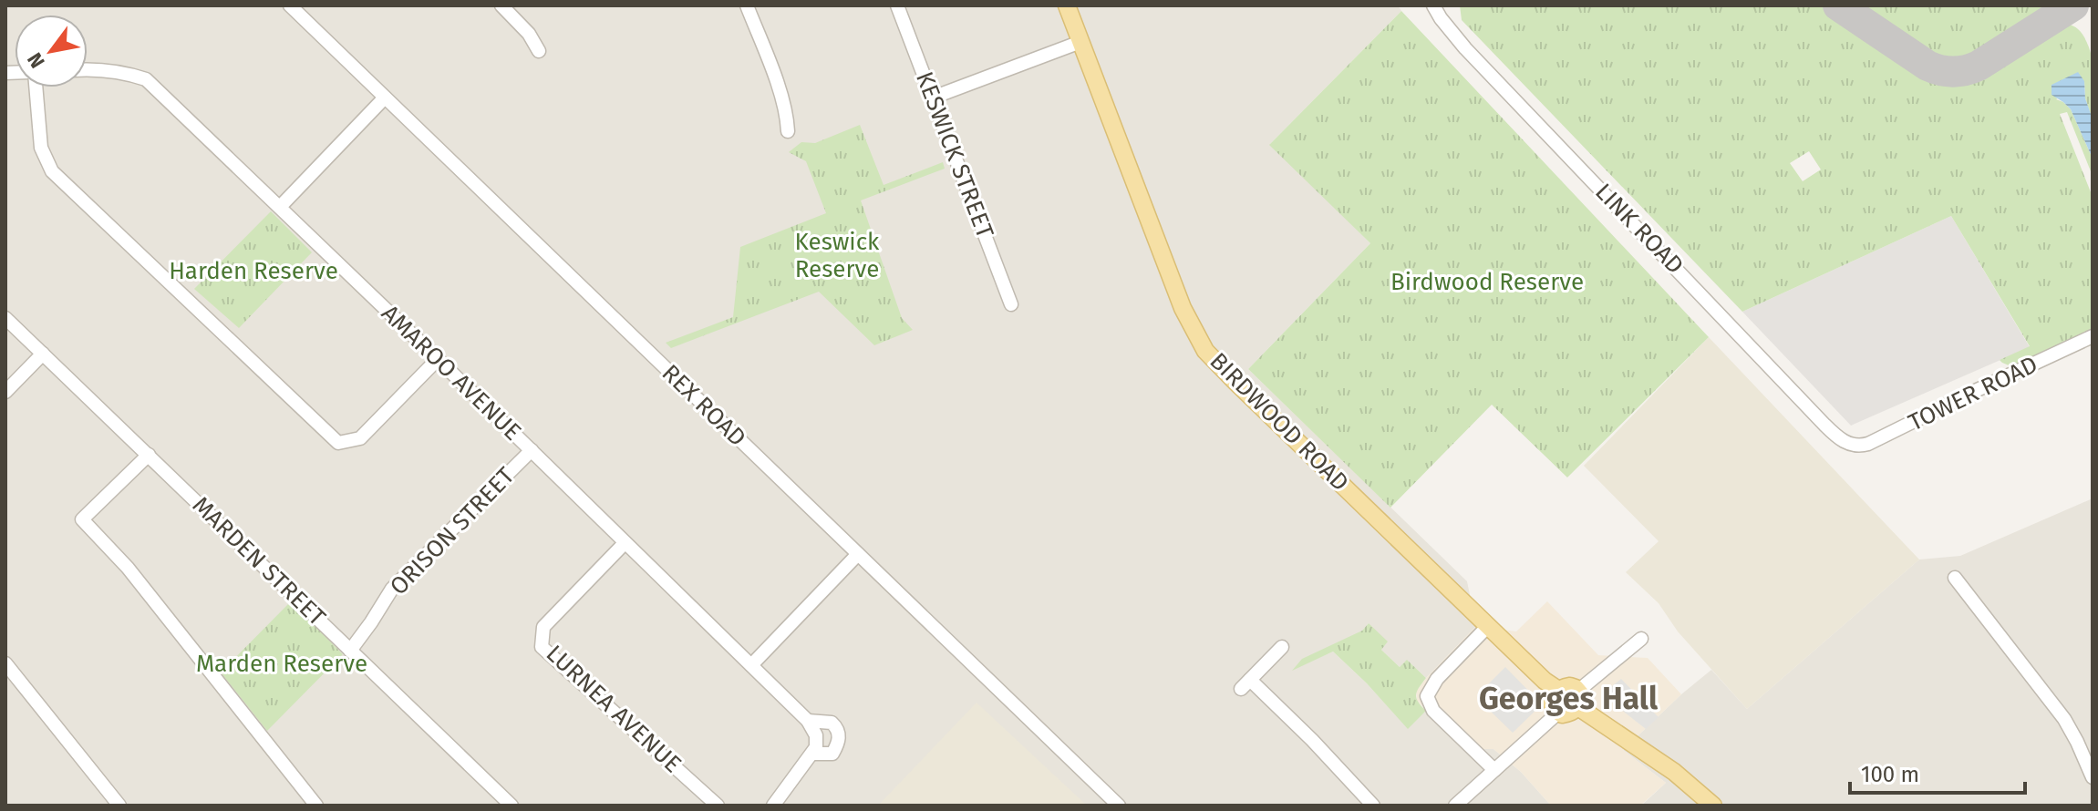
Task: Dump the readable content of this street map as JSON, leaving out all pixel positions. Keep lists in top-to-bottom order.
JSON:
{
  "streets": {
    "main road": ["BIRDWOOD ROAD"],
    "street": [
      "KESWICK STREET",
      "LINK ROAD",
      "AMAROO AVENUE",
      "TOWER ROAD",
      "REX ROAD",
      "ORISON STREET",
      "MARDEN STREET",
      "LURNEA AVENUE"
    ]
  },
  "crossings": [
    ["LINK ROAD", "TOWER ROAD"],
    ["AMAROO AVENUE", "ORISON STREET"],
    ["AMAROO AVENUE", "LURNEA AVENUE"],
    ["ORISON STREET", "MARDEN STREET"]
  ],
  "districts": ["Georges Hall"],
  "parks": [
    "Keswick Reserve",
    "Harden Reserve",
    "Birdwood Reserve",
    "Marden Reserve"
  ],
  "scale_bar": "100 m",
  "north": "bottom left"
}
